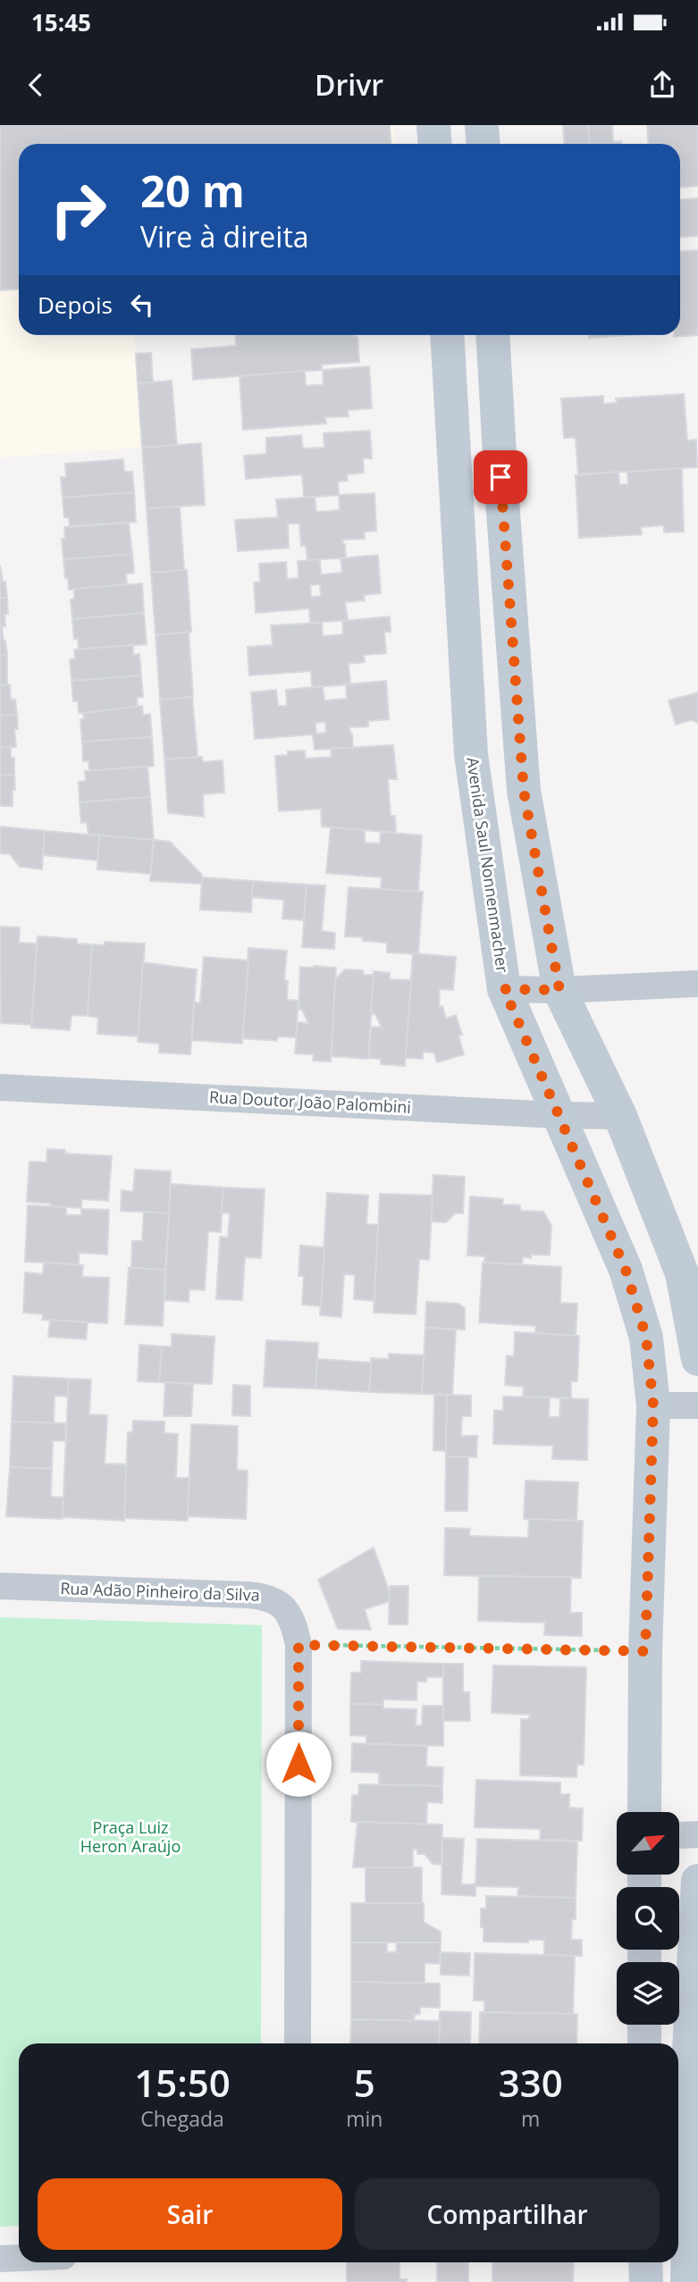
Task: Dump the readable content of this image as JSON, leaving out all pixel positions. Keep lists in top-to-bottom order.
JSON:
{
  "streets": {
    "street": ["Avenida Saul Nonnenmacher", "Rua Doutor João Palombini", "Rua Adão Pinheiro da Silva"]
  },
  "crossings": [
    ["Avenida Saul Nonnenmacher", "Rua Doutor João Palombini"]
  ],
  "parks": ["Praça Luiz Heron Araújo"],
  "north": "top right",
  "page": {
    "status": "15:45",
    "header": "Drivr",
    "turn": ["20 m", "Vire à direita"],
    "then": "Depois",
    "eta": [
      "15:50",
      "Chegada",
      "5",
      "min",
      "330",
      "m"
    ],
    "buttons": ["Sair", "Compartilhar"]
  }
}
